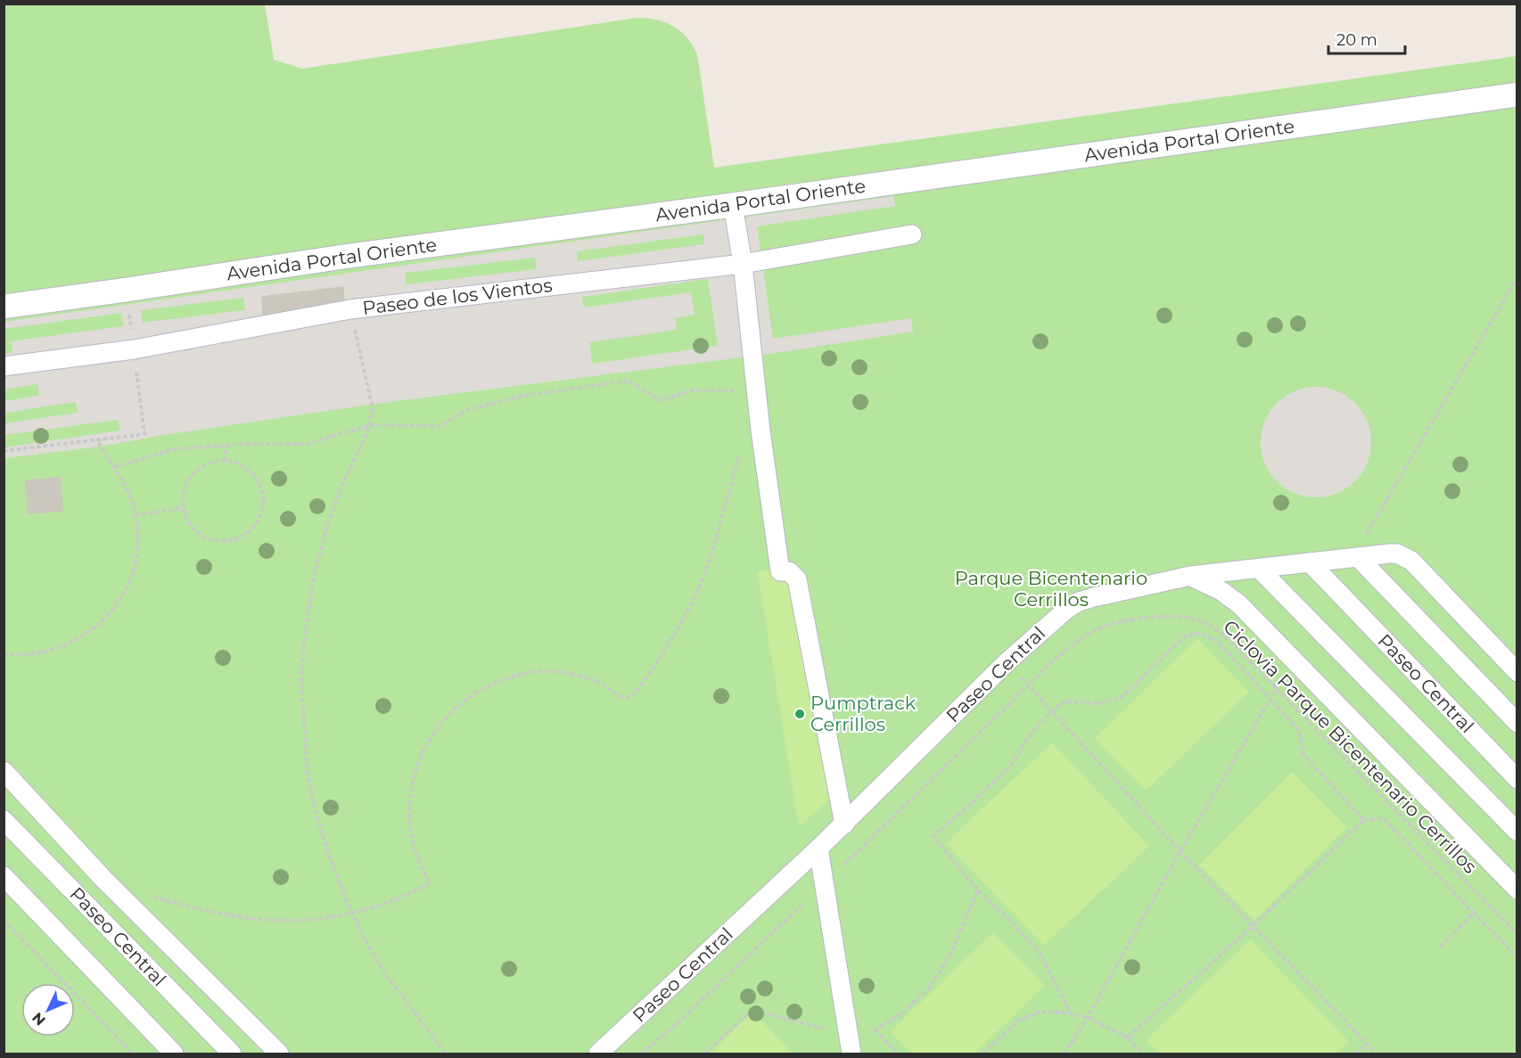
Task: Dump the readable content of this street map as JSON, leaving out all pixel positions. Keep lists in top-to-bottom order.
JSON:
{
  "streets": {
    "street": ["Avenida Portal Oriente", "Paseo de los Vientos", "Paseo Central"],
    "path": ["Ciclovia Parque Bicentenario Cerrillos"]
  },
  "parks": ["Parque Bicentenario Cerrillos"],
  "places": ["Pumptrack Cerrillos"],
  "scale_bar": "20 m",
  "north": "bottom left"
}
